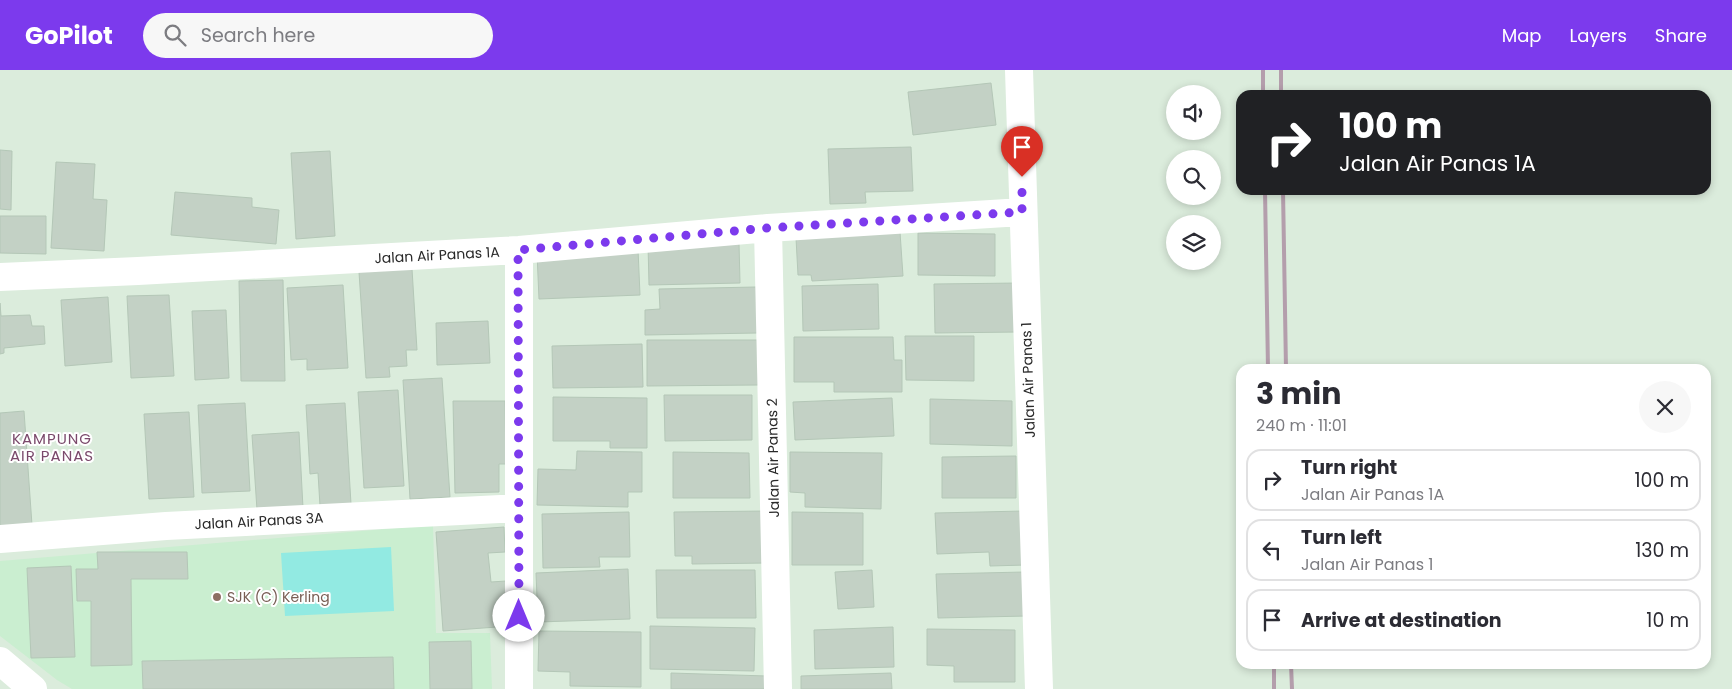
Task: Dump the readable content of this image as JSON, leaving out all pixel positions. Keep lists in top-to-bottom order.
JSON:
{
  "streets": {
    "street": [
      "Jalan Air Panas 1A",
      "Jalan Air Panas 1",
      "Jalan Air Panas 2",
      "Jalan Air Panas 3A"
    ]
  },
  "crossings": [
    ["Jalan Air Panas 1A", "Jalan Air Panas 1"],
    ["Jalan Air Panas 1A", "Jalan Air Panas 2"]
  ],
  "districts": ["KAMPUNG AIR PANAS"],
  "places": ["SJK (C) Kerling"],
  "page": {
    "header": "GoPilot",
    "search": "Search here",
    "nav": ["Map", "Layers", "Share"],
    "turn": ["100 m", "Jalan Air Panas 1A"],
    "heading": ["3 min", "240 m · 11:01"],
    "list": [
      {
        "name": "Turn right",
        "note": "Jalan Air Panas 1A",
        "value": "100 m"
      },
      {
        "name": "Turn left",
        "note": "Jalan Air Panas 1",
        "value": "130 m"
      },
      {
        "name": "Arrive at destination",
        "value": "10 m"
      }
    ]
  }
}
